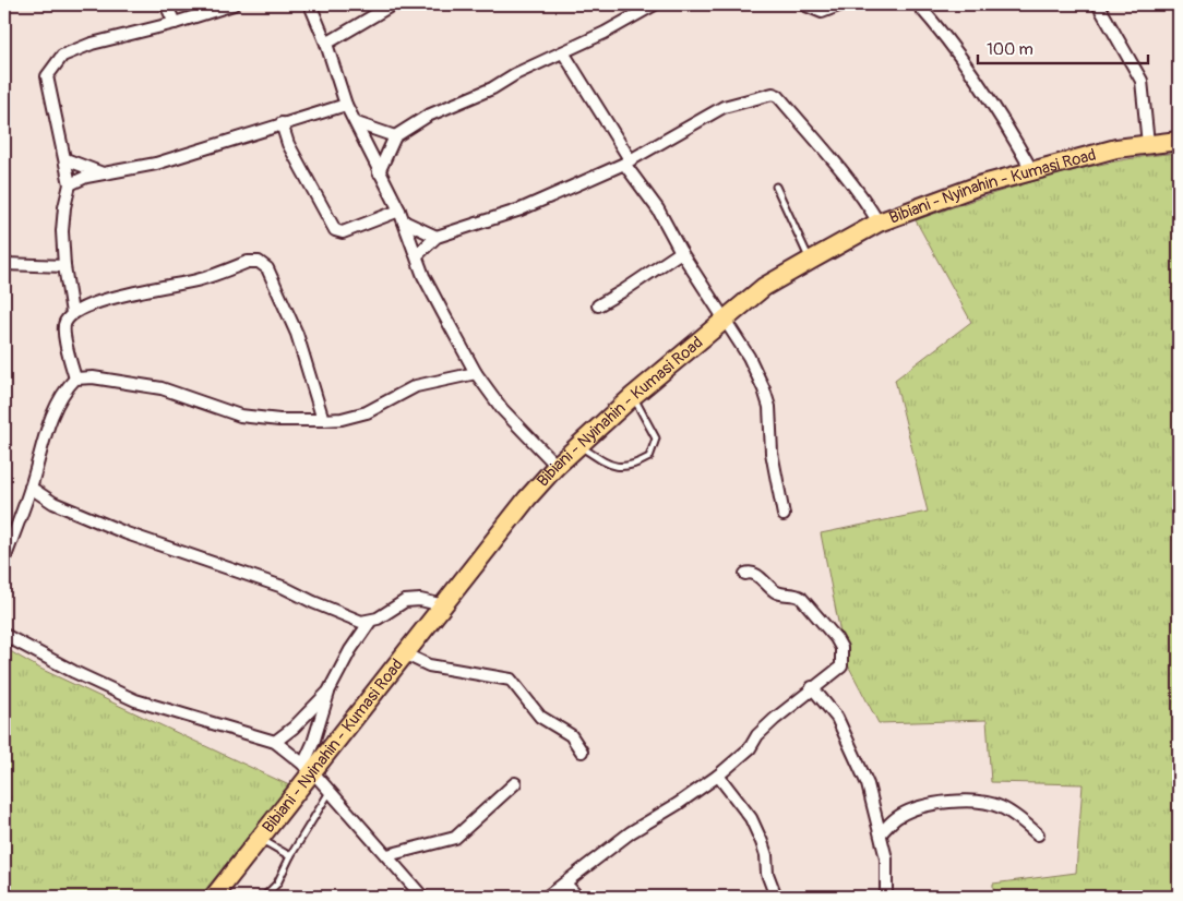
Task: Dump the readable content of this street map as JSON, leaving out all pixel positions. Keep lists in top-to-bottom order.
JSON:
{
  "streets": {
    "main road": ["Bibiani - Nyinahin - Kumasi Road"]
  },
  "scale_bar": "100 m"
}
